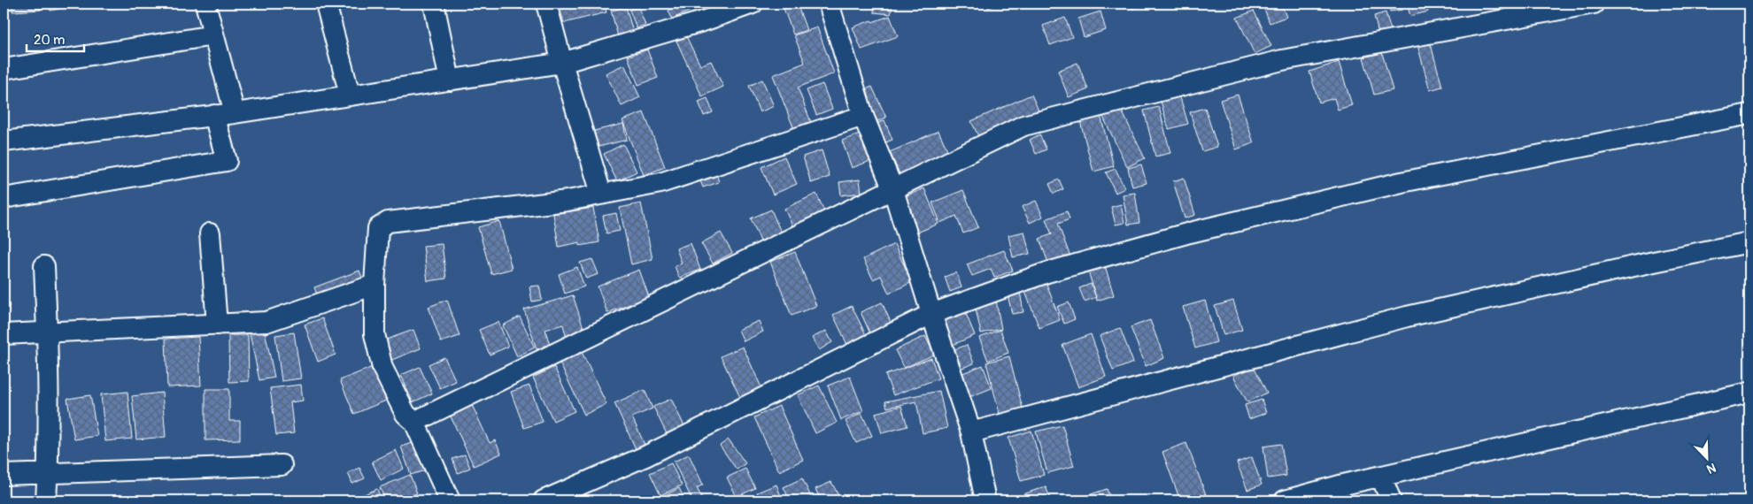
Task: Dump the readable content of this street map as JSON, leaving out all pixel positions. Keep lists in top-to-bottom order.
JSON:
{
  "scale_bar": "20 m",
  "north": "bottom right"
}
